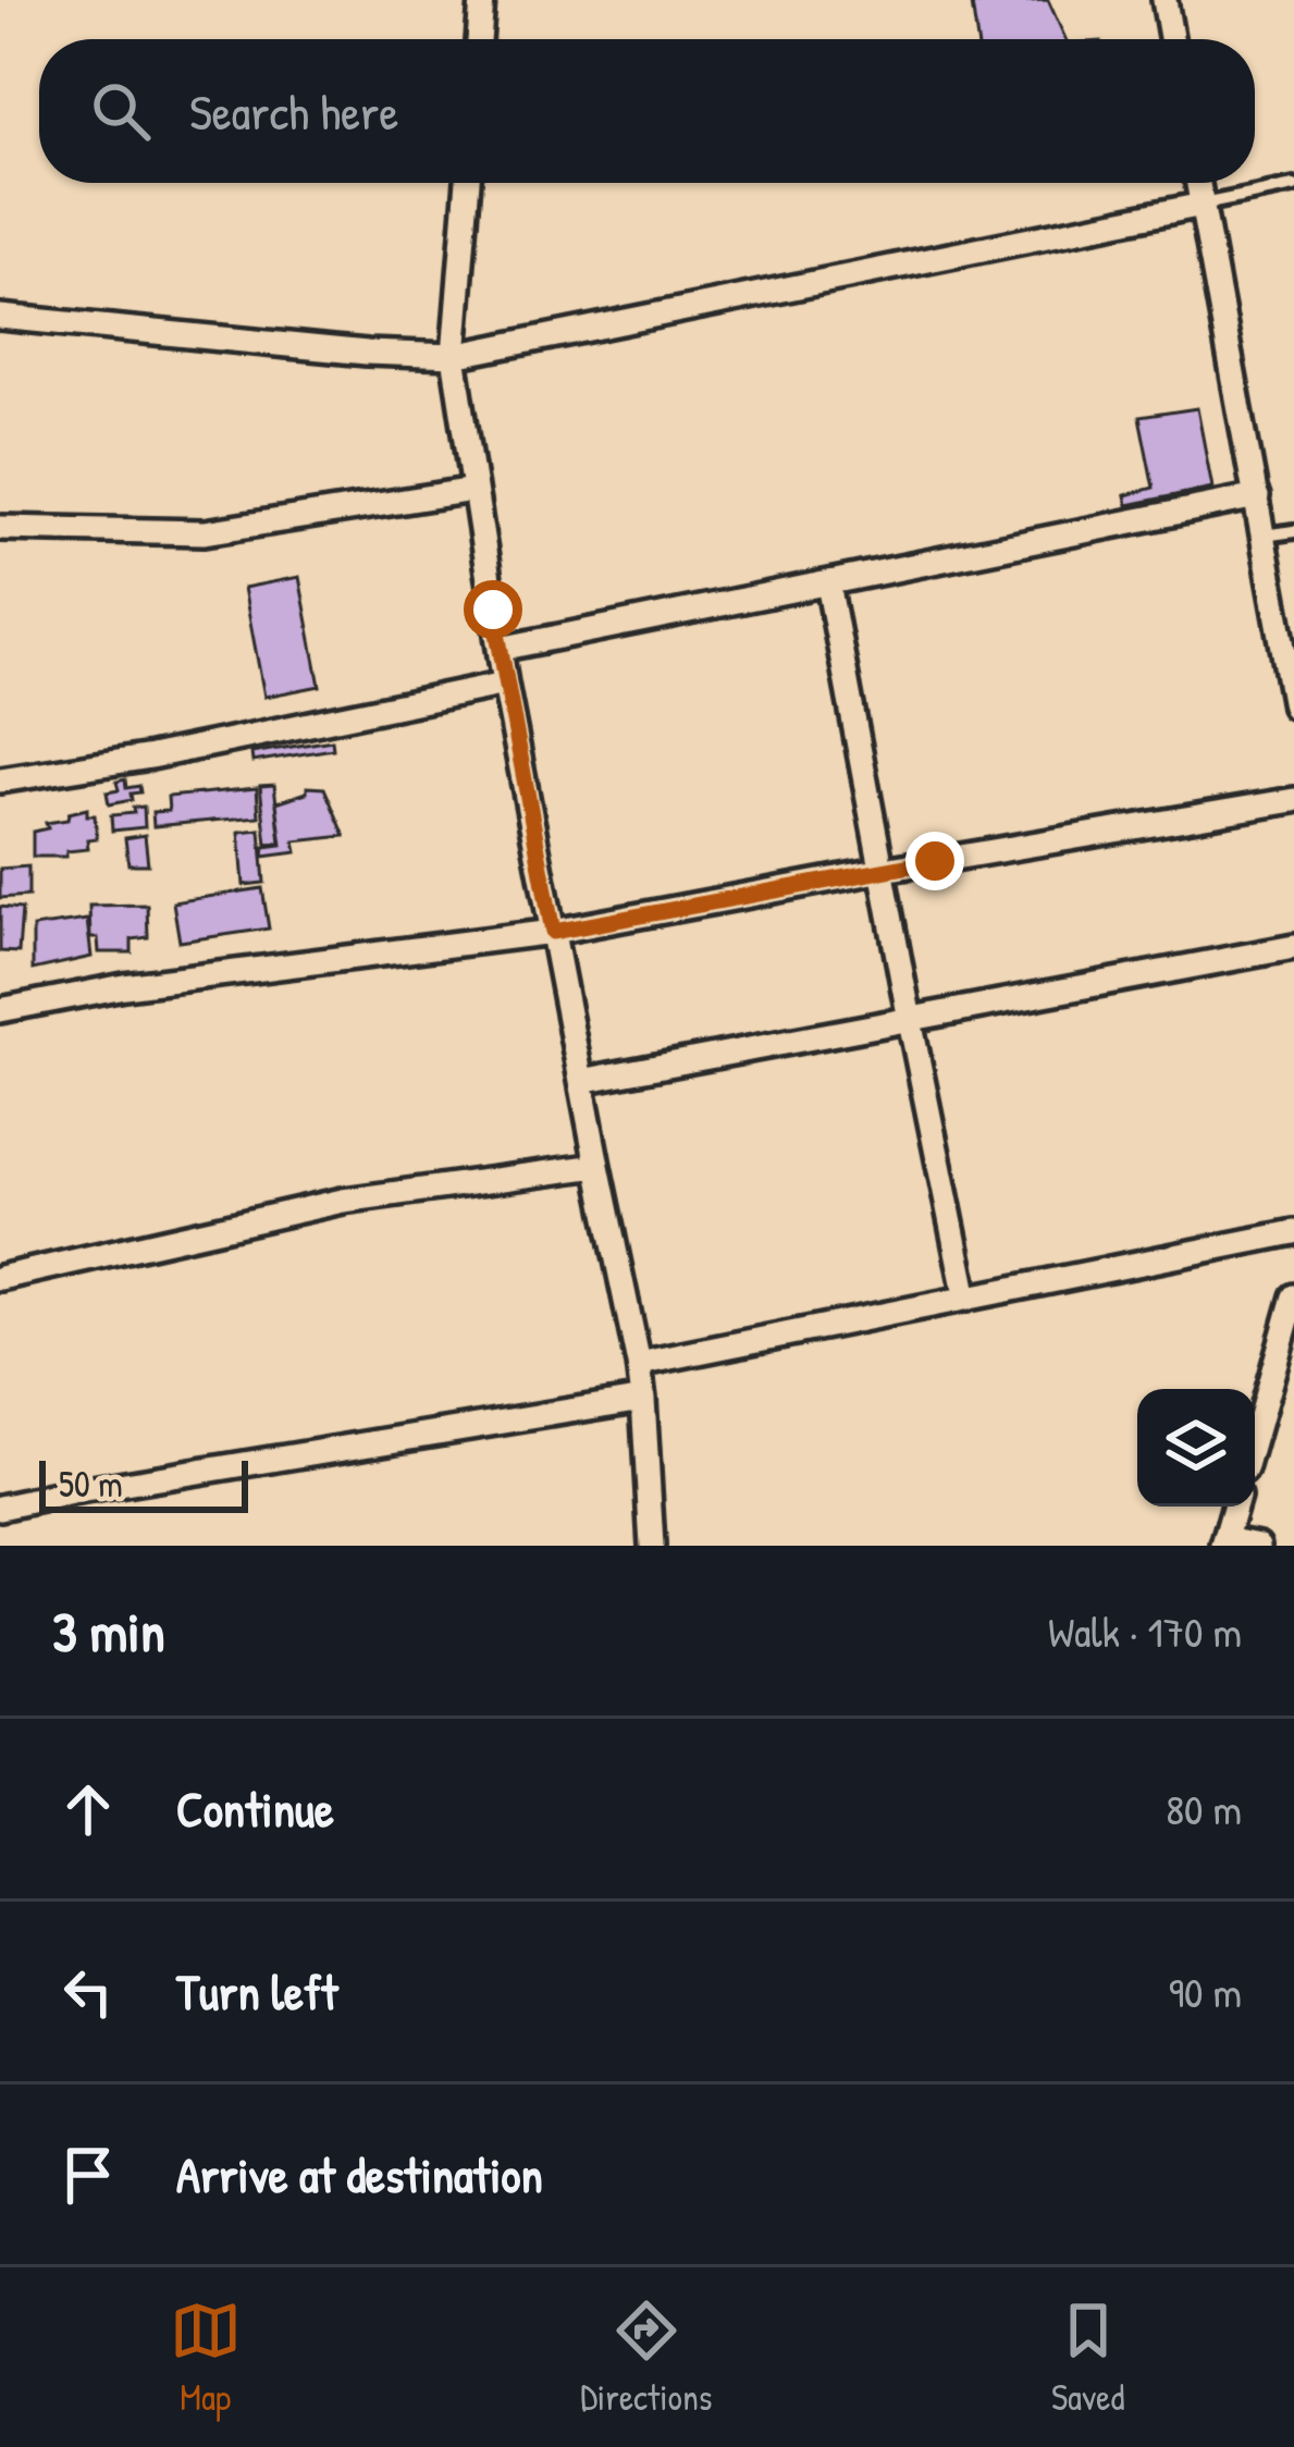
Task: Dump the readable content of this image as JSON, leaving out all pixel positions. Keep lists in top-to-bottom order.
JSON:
{
  "scale_bar": "50 m",
  "page": {
    "search": "Search here",
    "scale": "50 m",
    "heading": ["3 min", "Walk · 170 m"],
    "list": [
      ["Continue", "80 m"],
      ["Turn left", "90 m"],
      "Arrive at destination"
    ],
    "nav": ["Map", "Directions", "Saved"]
  }
}
